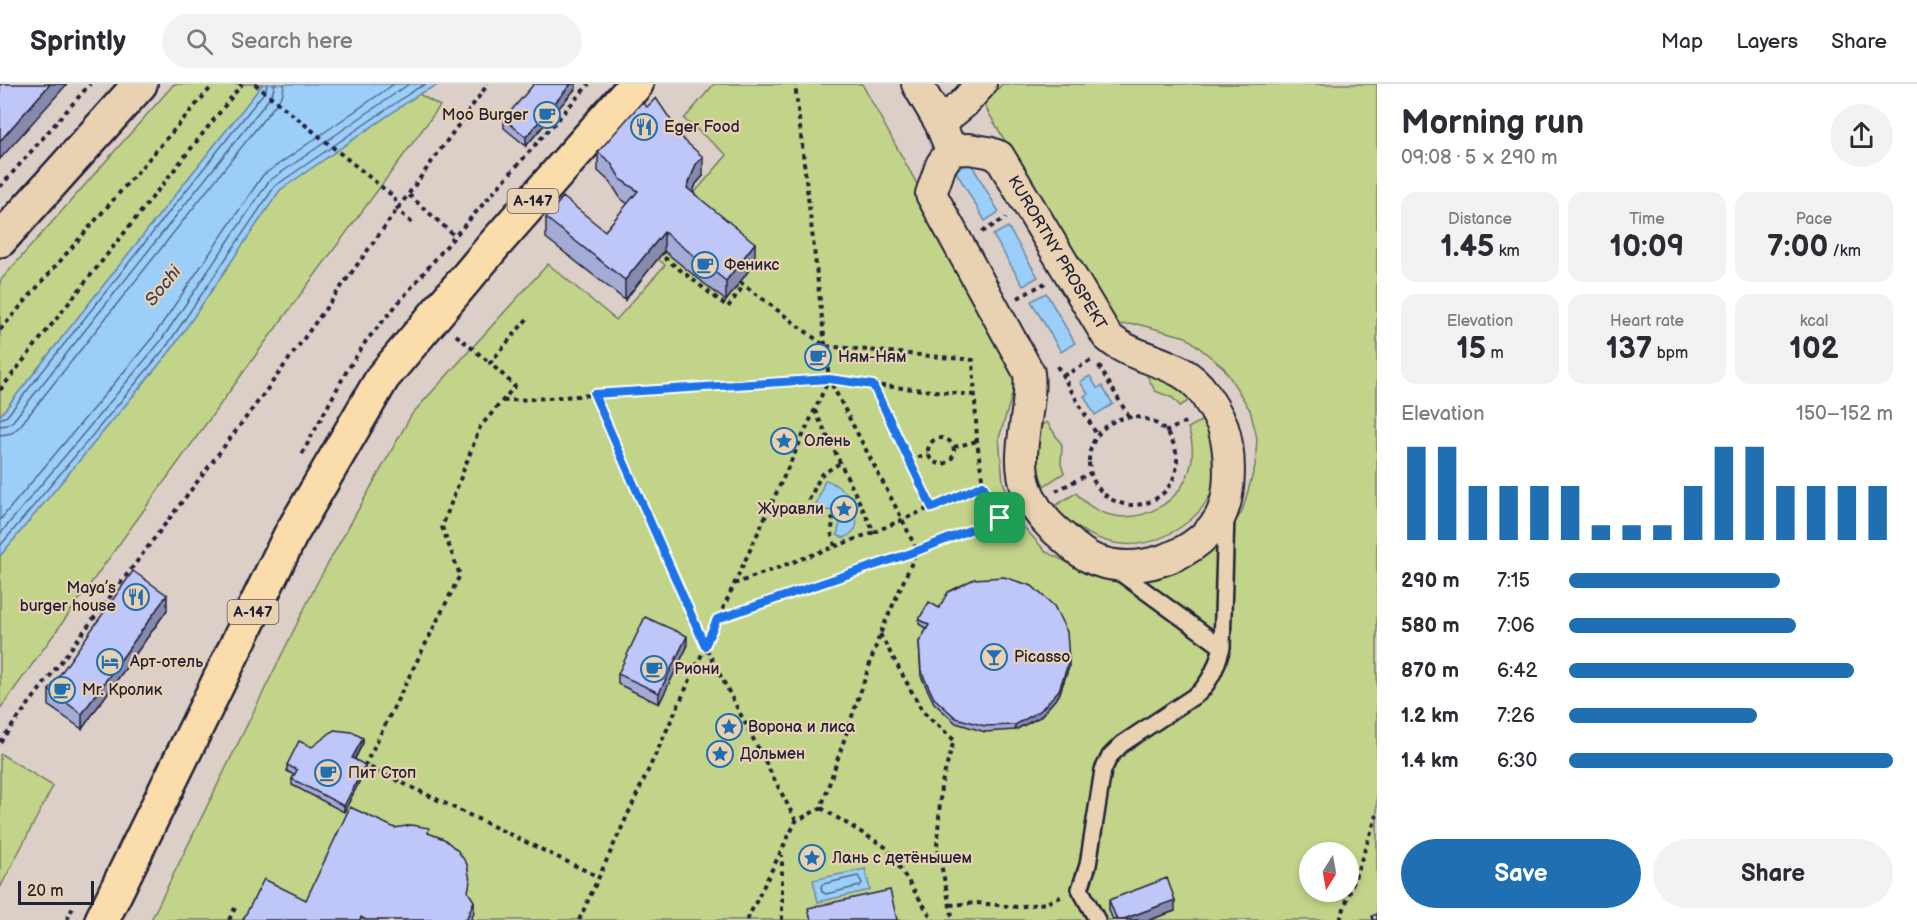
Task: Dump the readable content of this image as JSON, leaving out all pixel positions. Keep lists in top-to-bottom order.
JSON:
{
  "streets": {
    "main road": ["А-147"],
    "street": ["KURORTNY PROSPEKT"]
  },
  "water": ["Sochi"],
  "places": {
    "cafe": [
      "Moo Burger",
      "Феникс",
      "Ням-Ням",
      "Риони",
      "Mr. Кролик",
      "Пит Стоп"
    ],
    "restaurant": ["Eger Food", "Maya’s burger house"],
    "place": [
      "Олень",
      "Журавли",
      "Ворона и лиса",
      "Дольмен",
      "Лань с детёнышем"
    ],
    "bar": ["Picasso"],
    "hotel": ["Арт-отель"]
  },
  "scale_bar": "20 m",
  "north": "bottom",
  "page": {
    "header": "Sprintly",
    "search": "Search here",
    "nav": ["Map", "Layers", "Share"],
    "heading": ["Morning run", "09:08 · 5 × 290 m"],
    "stats": [
      ["Distance", "1.45 km"],
      ["Time", "10:09"],
      ["Pace", "7:00 /km"],
      ["Elevation", "15 m"],
      ["Heart rate", "137 bpm"],
      ["kcal", "102"]
    ],
    "chart": ["Elevation", "150–152 m"],
    "list": [
      {
        "name": "290 m",
        "note": "7:15"
      },
      {
        "name": "580 m",
        "note": "7:06"
      },
      {
        "name": "870 m",
        "note": "6:42"
      },
      {
        "name": "1.2 km",
        "note": "7:26"
      },
      {
        "name": "1.4 km",
        "note": "6:30"
      }
    ],
    "buttons": ["Save", "Share"],
    "scale": "20 m"
  }
}
